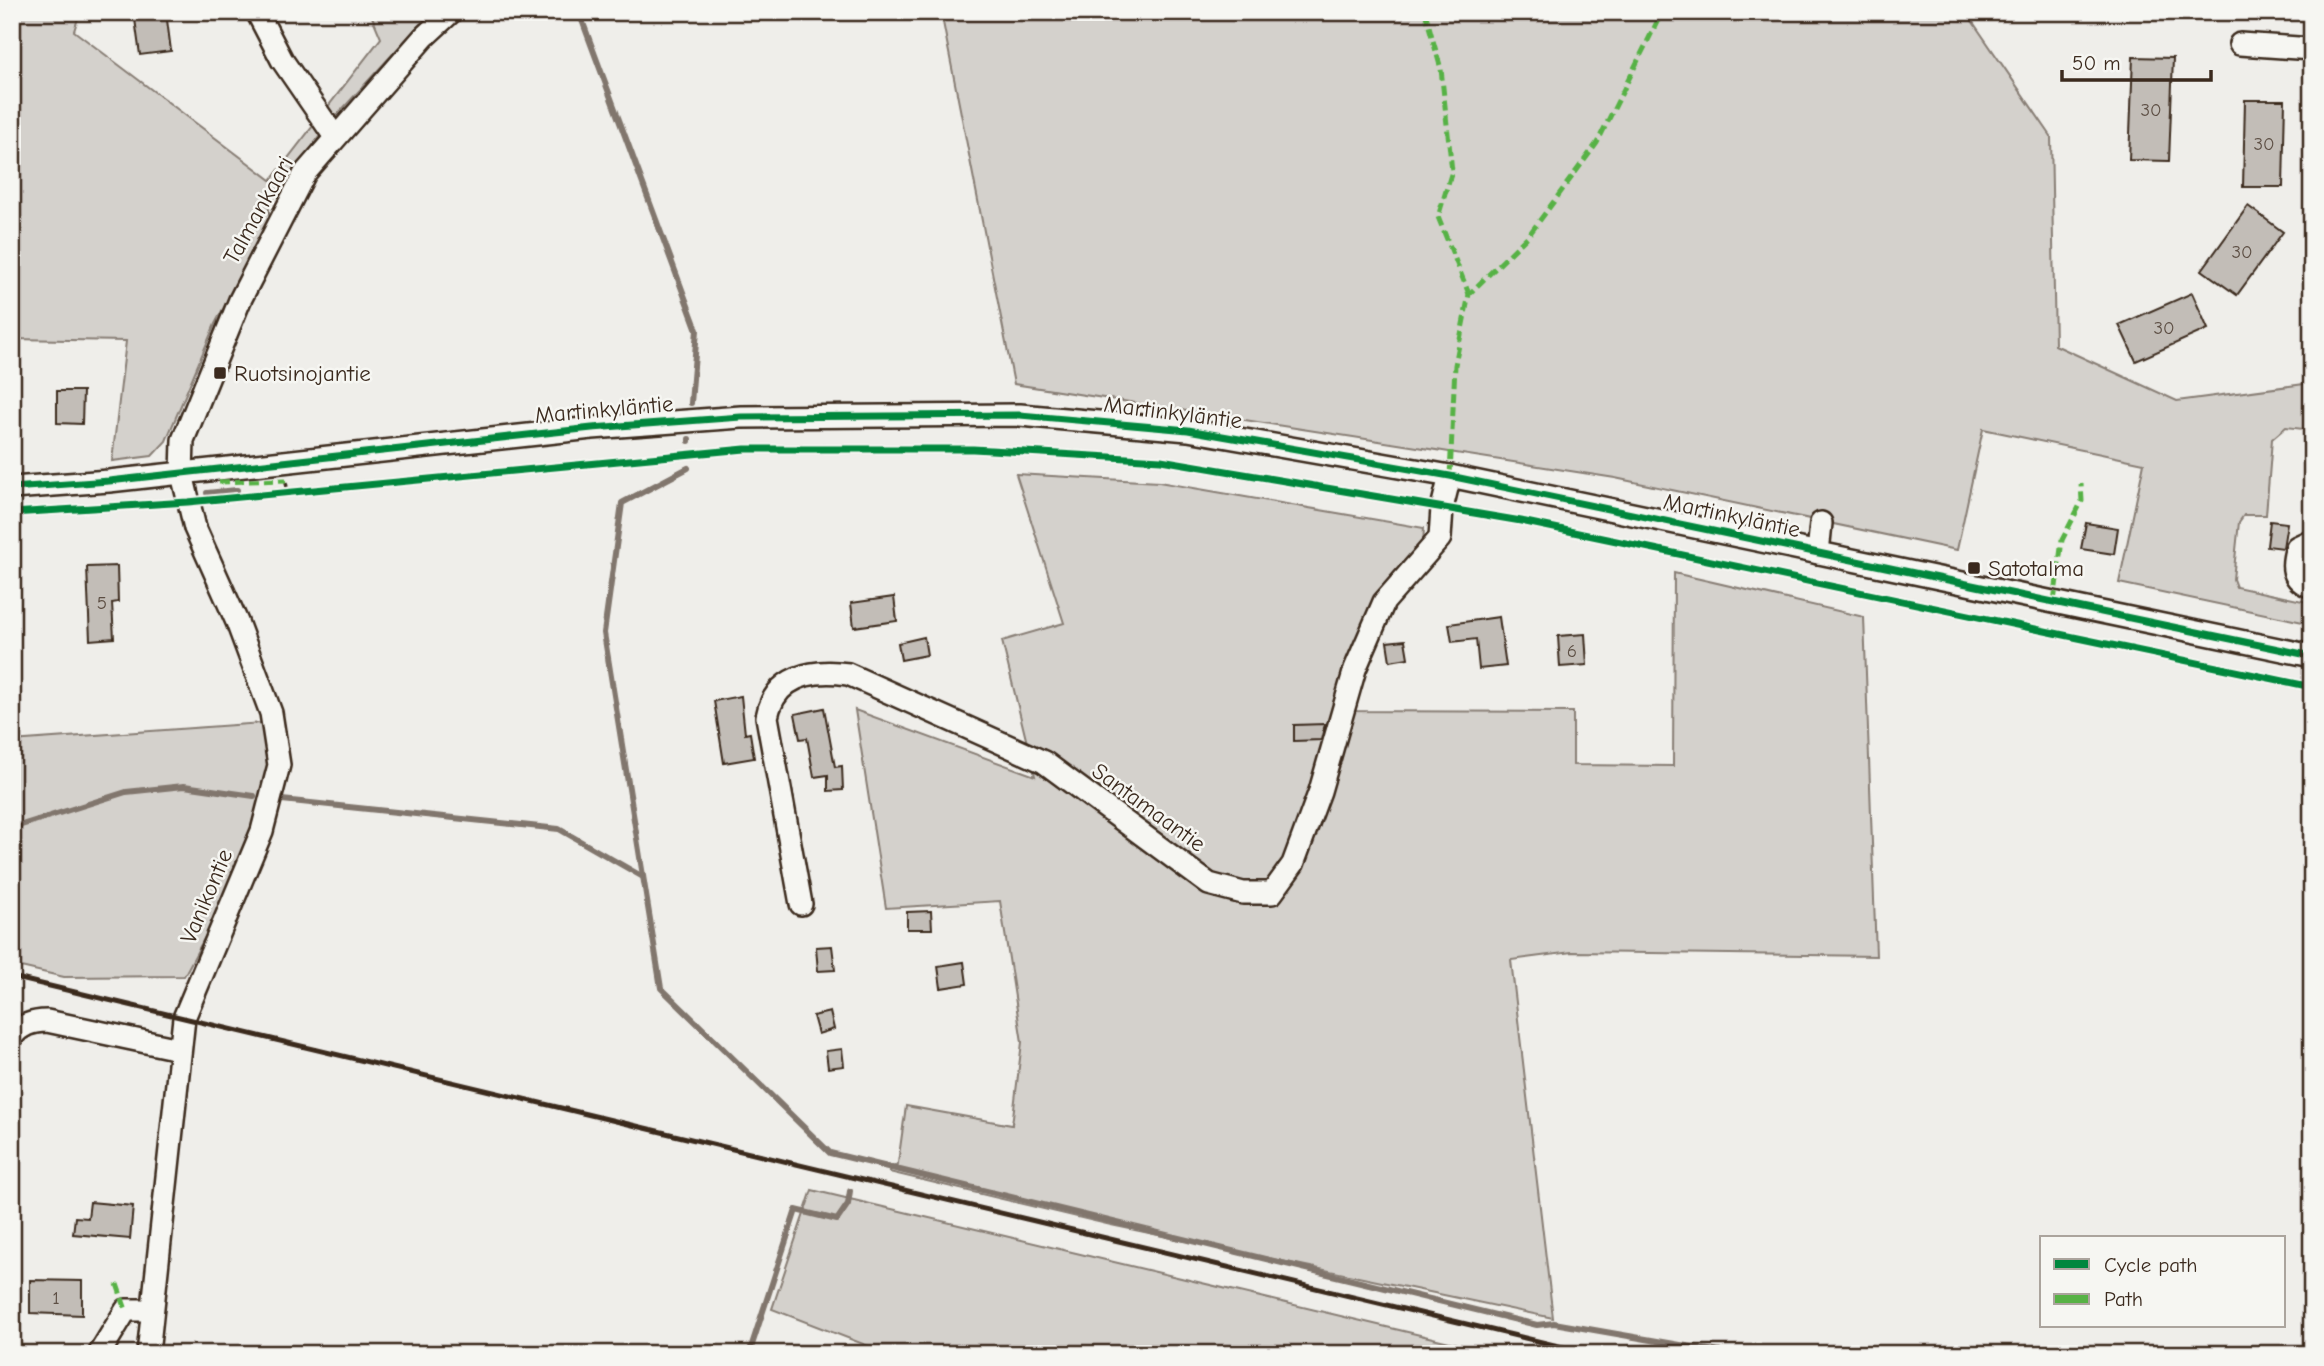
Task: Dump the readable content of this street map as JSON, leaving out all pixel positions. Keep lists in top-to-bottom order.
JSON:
{
  "streets": {
    "street": [
      "Talmankaari",
      "Martinkyläntie",
      "Santamaantie",
      "Vanikontie"
    ]
  },
  "crossings": [
    ["Talmankaari", "Martinkyläntie"],
    ["Talmankaari", "Vanikontie"],
    ["Martinkyläntie", "Santamaantie"],
    ["Martinkyläntie", "Vanikontie"]
  ],
  "places": {
    "transit": ["Ruotsinojantie", "Satotalma"]
  },
  "house_numbers": [
    "30",
    "30",
    "30",
    "30",
    "5",
    "6",
    "1"
  ],
  "legend": ["Cycle path", "Path"],
  "scale_bar": "50 m"
}
